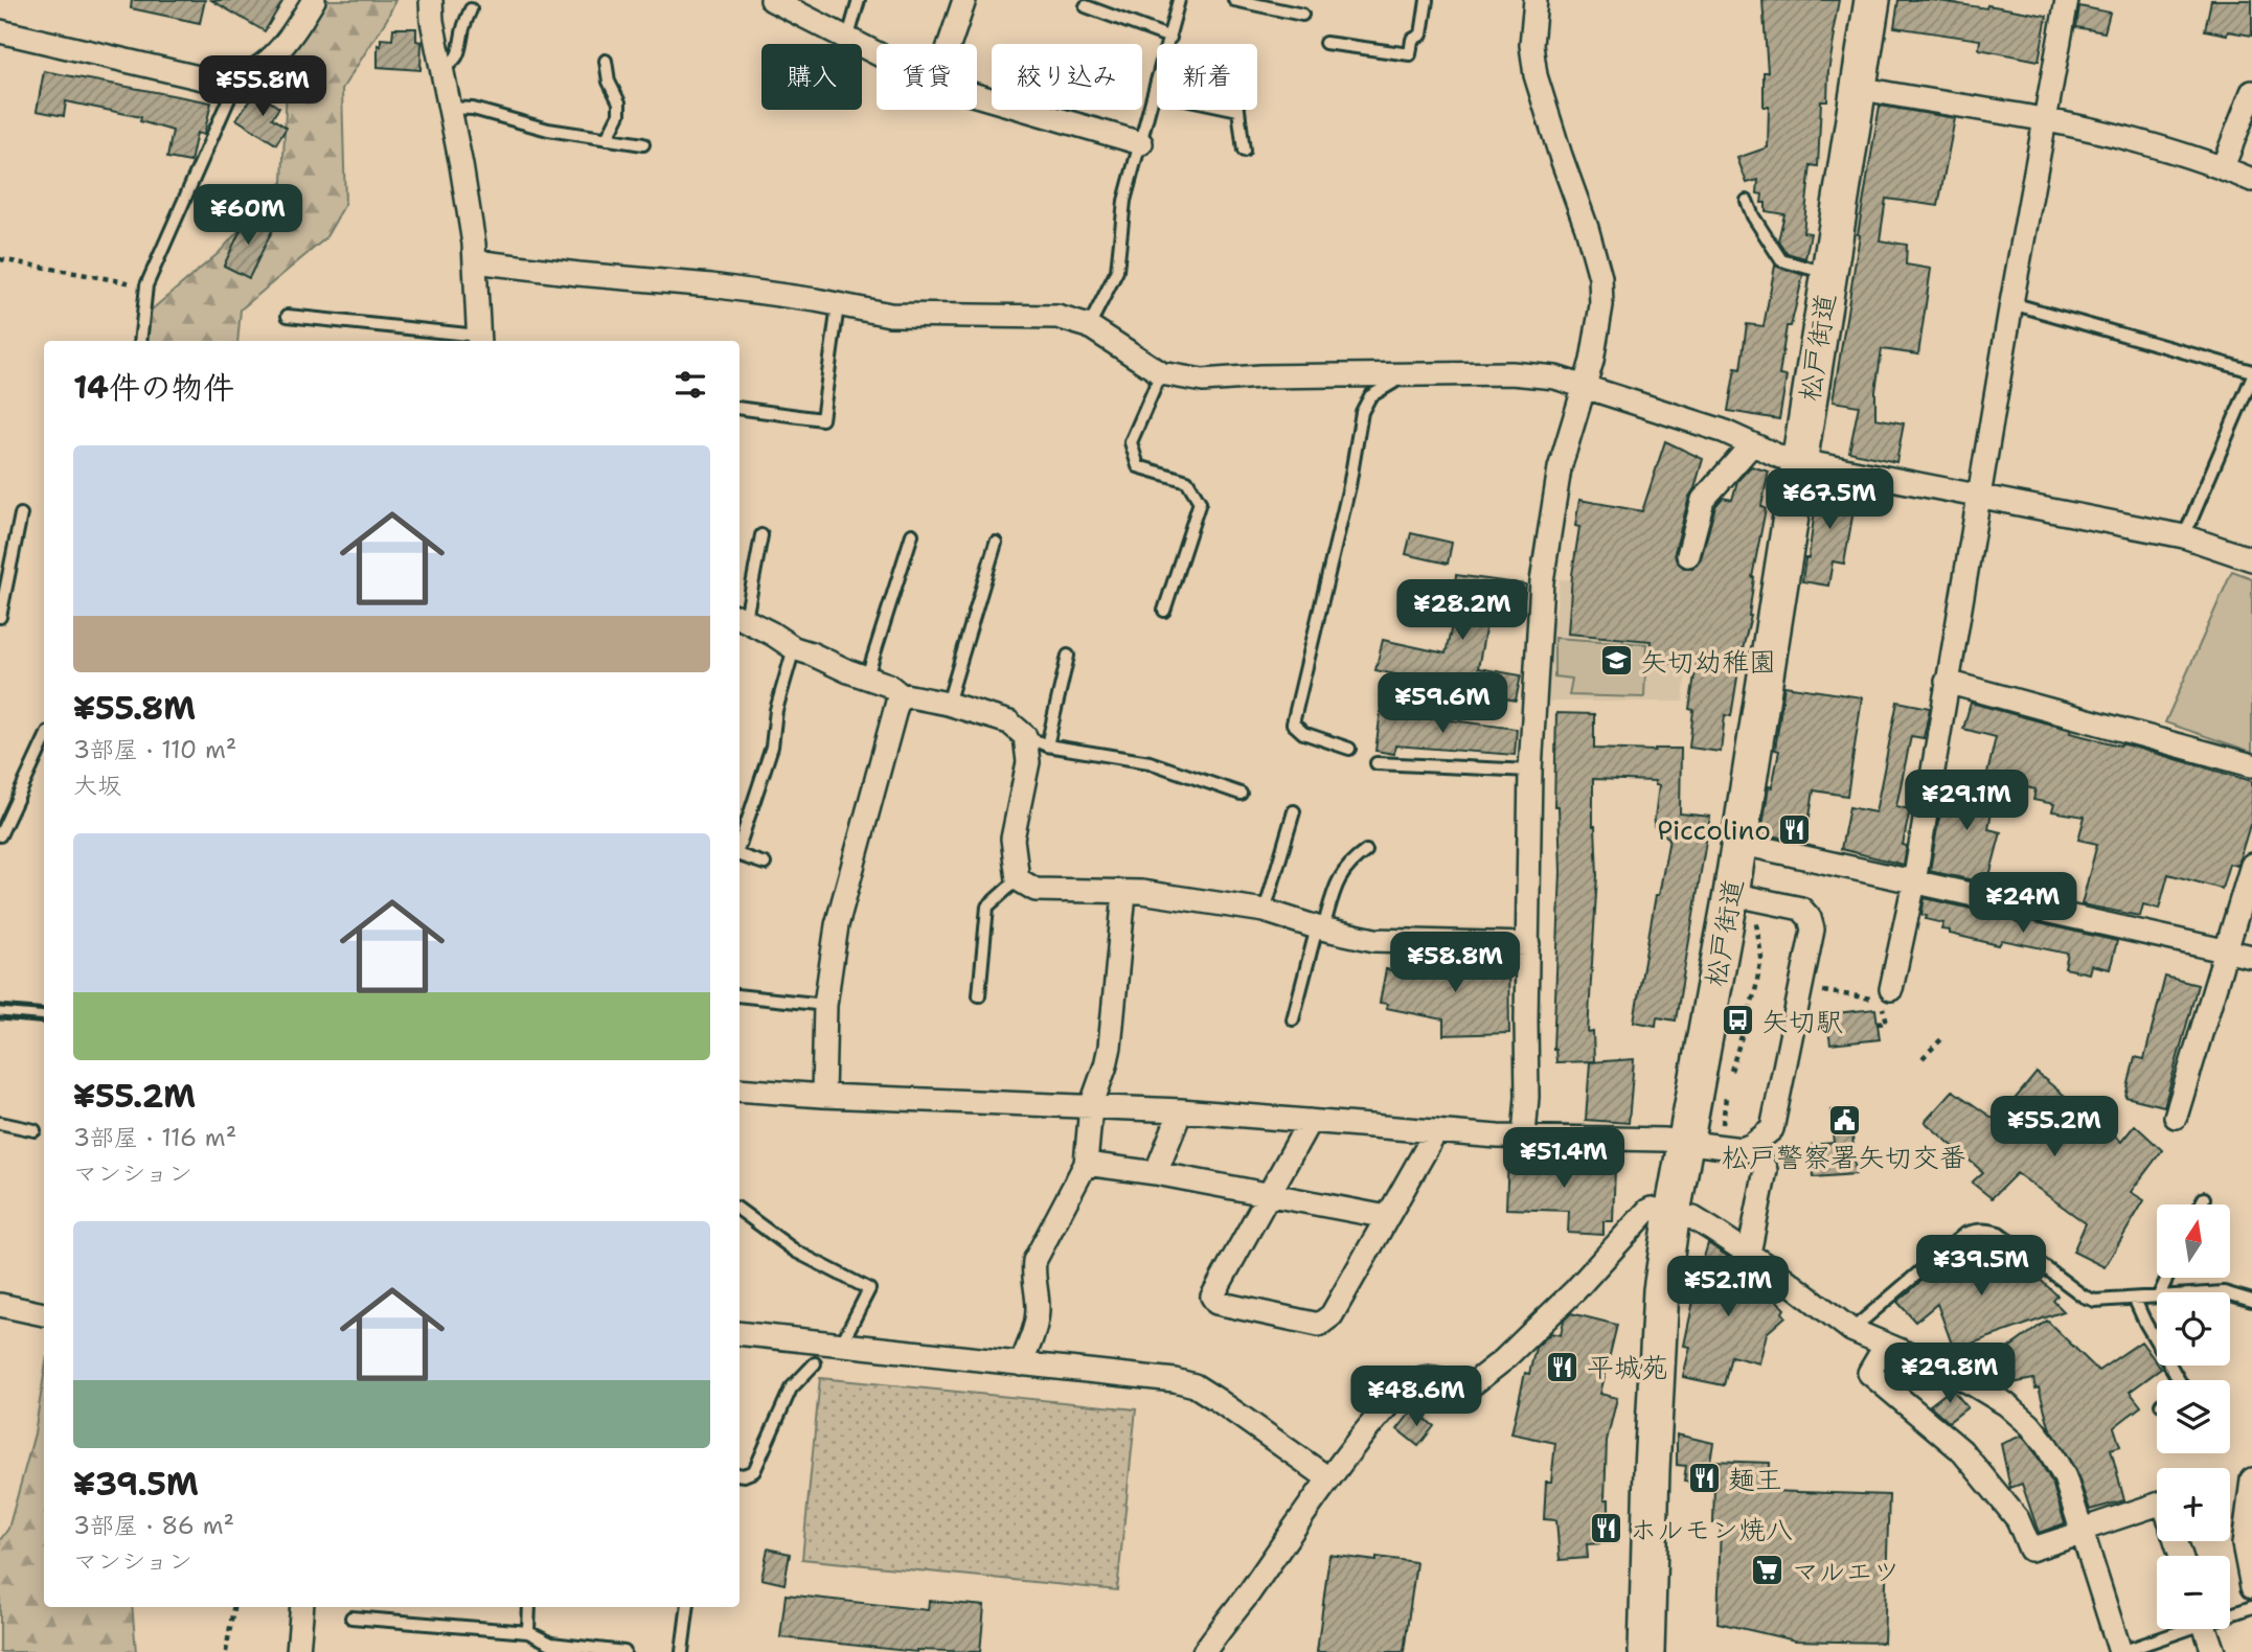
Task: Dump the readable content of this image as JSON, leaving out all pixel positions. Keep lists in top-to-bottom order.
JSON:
{
  "streets": {
    "main road": ["松戸街道"]
  },
  "places": {
    "school or university": ["矢切幼稚園"],
    "restaurant": [
      "Piccolino",
      "平城苑",
      "麺王",
      "ホルモン焼八"
    ],
    "bus stop": ["矢切駅"],
    "public building": ["松戸警察署矢切交番"],
    "supermarket": ["マルエツ"]
  },
  "north": "top",
  "page": {
    "chip": [
      "購入",
      "賃貸",
      "絞り込み",
      "新着"
    ],
    "price": [
      "¥55.8M",
      "¥60M",
      "¥67.5M",
      "¥28.2M",
      "¥59.6M",
      "¥29.1M",
      "¥24M",
      "¥58.8M",
      "¥55.2M",
      "¥51.4M",
      "¥39.5M",
      "¥52.1M",
      "¥29.8M",
      "¥48.6M"
    ],
    "heading": "14件の物件",
    "list": [
      {
        "name": "¥55.8M",
        "note": "3部屋 · 110 m² · 大坂"
      },
      {
        "name": "¥55.2M",
        "note": "3部屋 · 116 m² · マンション"
      },
      {
        "name": "¥39.5M",
        "note": "3部屋 · 86 m² · マンション"
      }
    ],
    "map_buttons": ["+", "−"]
  }
}
